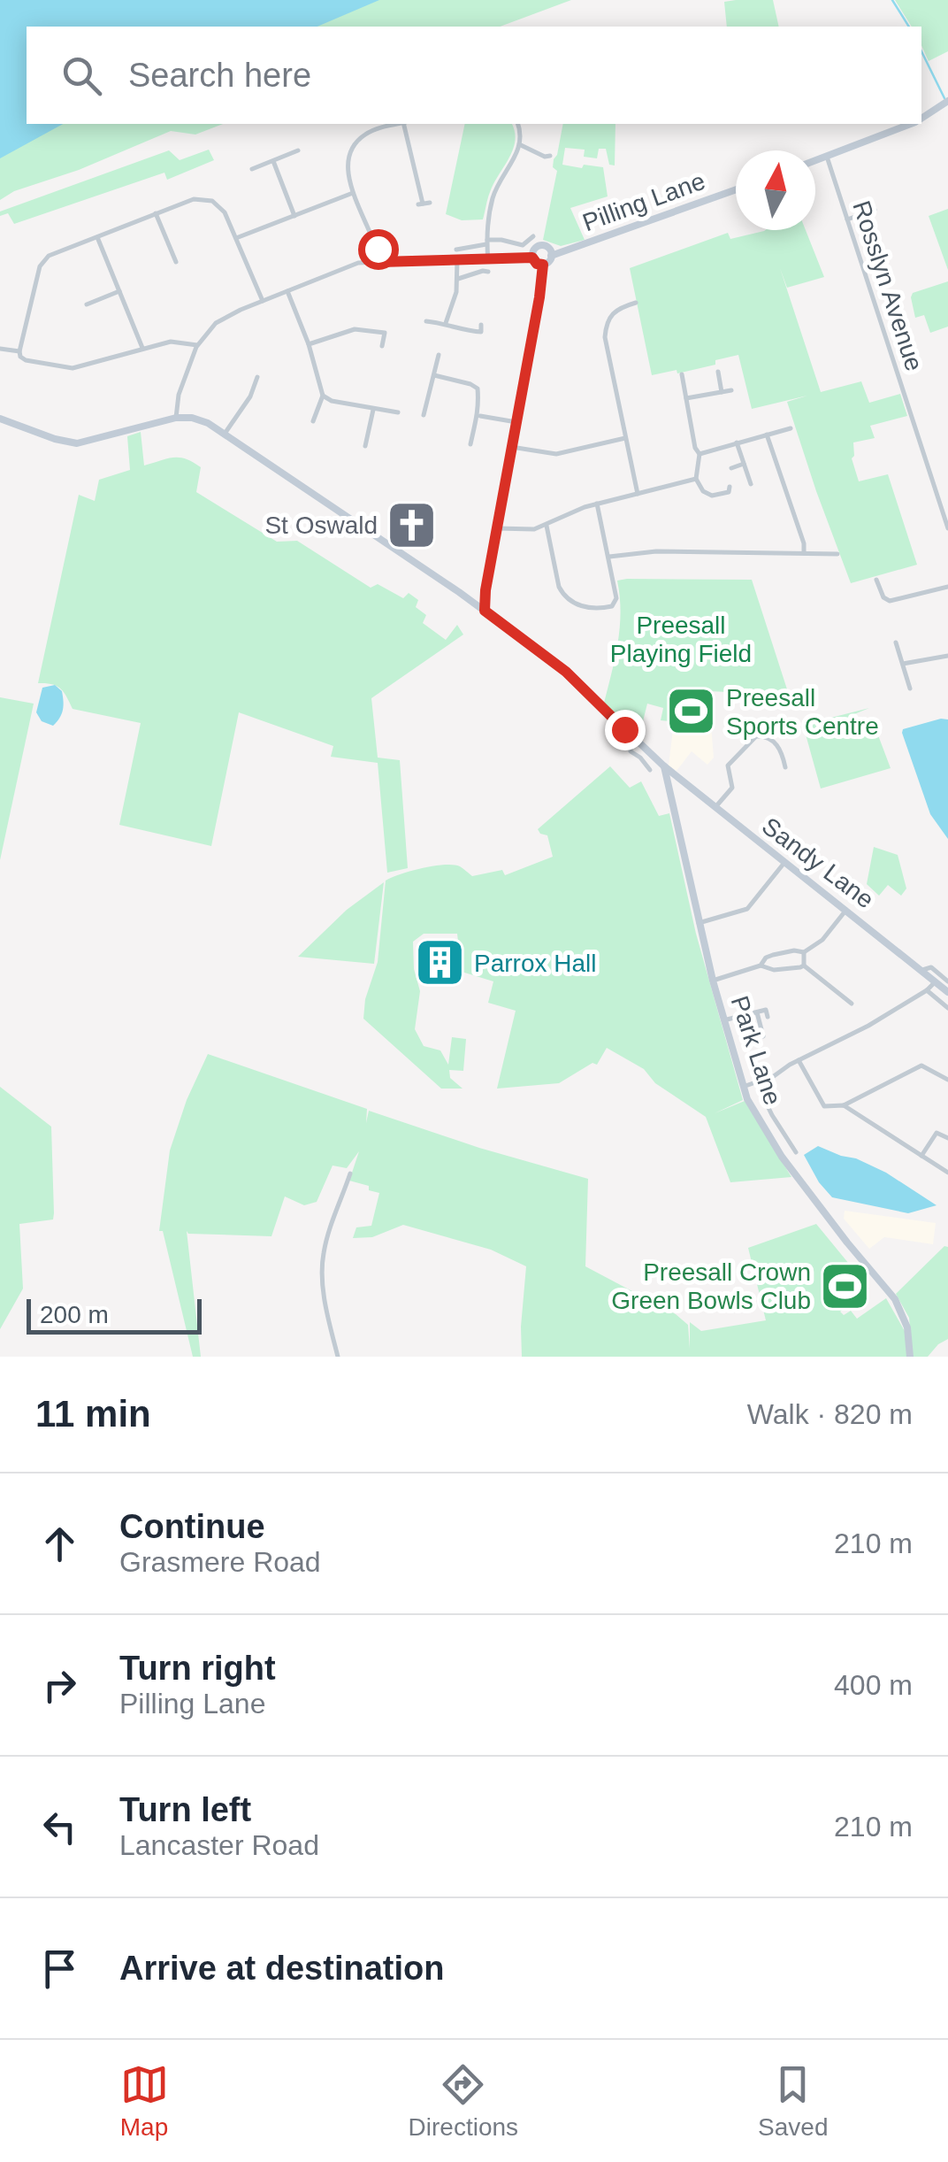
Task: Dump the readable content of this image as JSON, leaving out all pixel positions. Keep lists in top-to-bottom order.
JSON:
{
  "streets": {
    "main road": ["Pilling Lane", "Sandy Lane", "Park Lane"],
    "street": ["Rosslyn Avenue"]
  },
  "crossings": [
    ["Sandy Lane", "Park Lane"]
  ],
  "parks": ["Preesall Playing Field"],
  "places": {
    "church": ["St Oswald"],
    "sports": ["Preesall Sports Centre", "Preesall Crown Green Bowls Club"],
    "building": ["Parrox Hall"]
  },
  "scale_bar": "200 m",
  "north": "top",
  "page": {
    "search": "Search here",
    "scale": "200 m",
    "heading": ["11 min", "Walk · 820 m"],
    "list": [
      ["Continue", "Grasmere Road", "210 m"],
      ["Turn right", "Pilling Lane", "400 m"],
      ["Turn left", "Lancaster Road", "210 m"],
      "Arrive at destination"
    ],
    "nav": ["Map", "Directions", "Saved"]
  }
}
